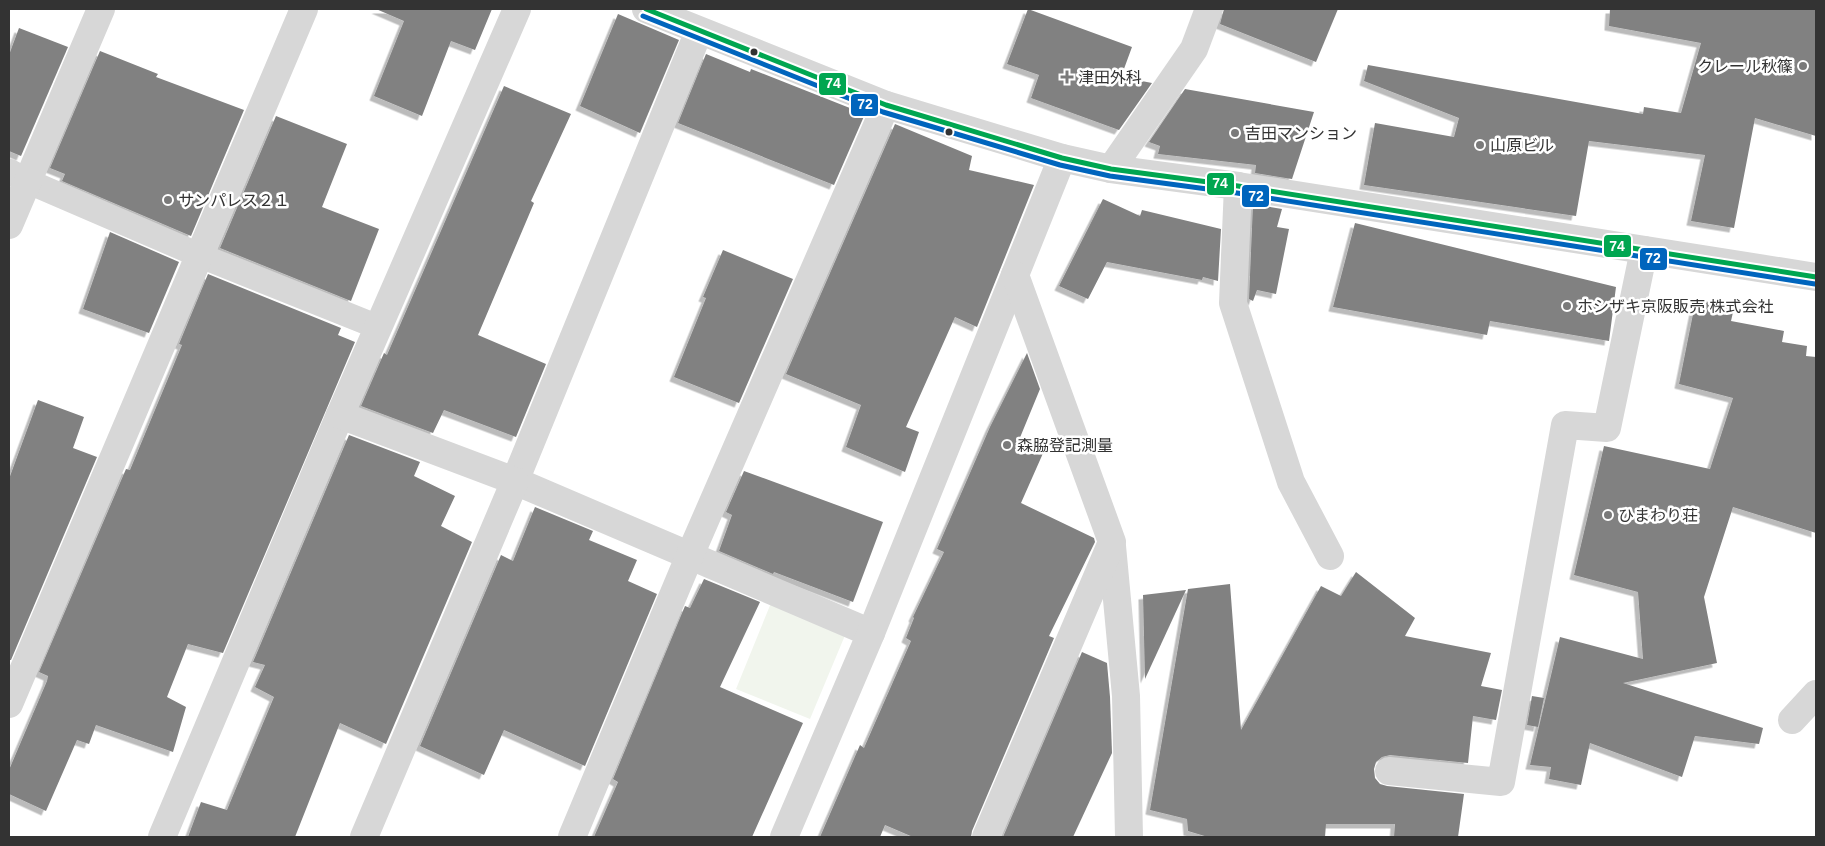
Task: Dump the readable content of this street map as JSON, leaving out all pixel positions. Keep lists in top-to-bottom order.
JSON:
{
  "places": {
    "other": [
      "クレール秋篠",
      "吉田マンション",
      "山原ビル",
      "サンパレス２１",
      "ホシザキ京阪販売 株式会社",
      "森脇登記測量",
      "ひまわり荘"
    ],
    "health": ["津田外科"]
  },
  "lines": ["transit line 74", "transit line 72"]
}
